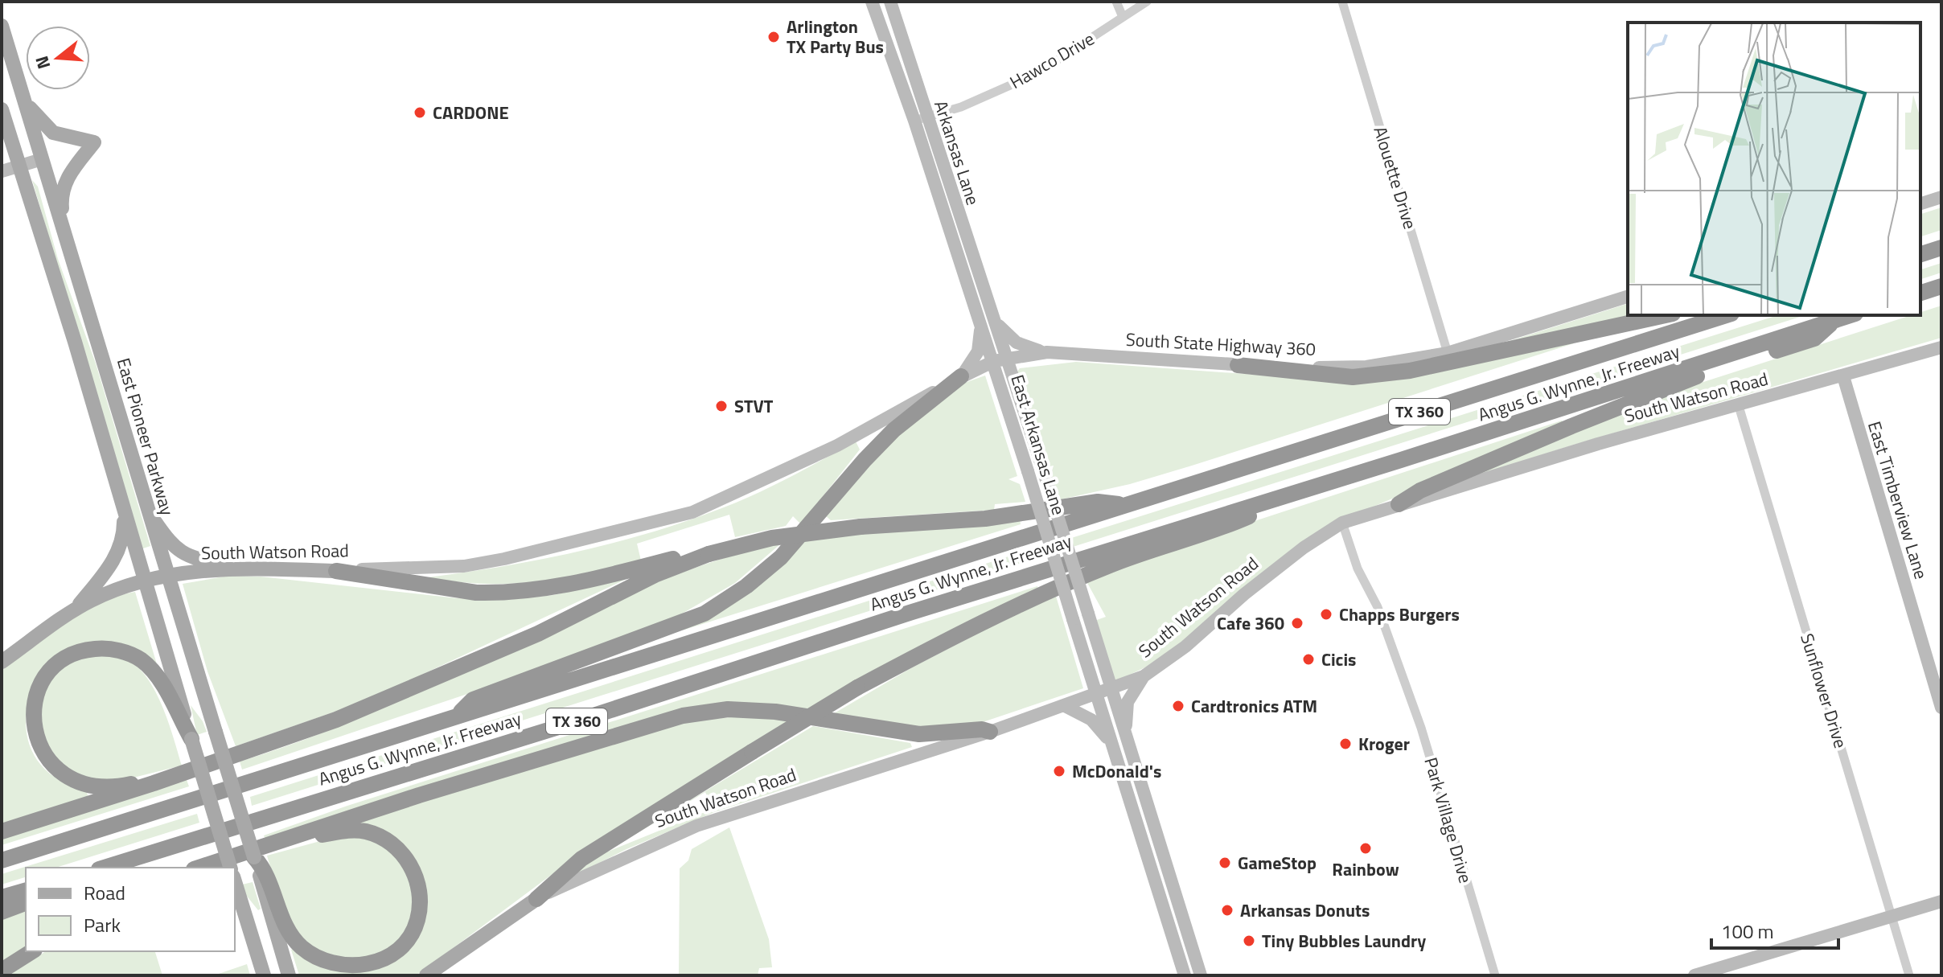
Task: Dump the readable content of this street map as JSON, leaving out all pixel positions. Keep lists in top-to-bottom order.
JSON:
{
  "streets": {
    "highway": ["Angus G. Wynne, Jr. Freeway", "TX 360"],
    "main road": [
      "Arkansas Lane",
      "South State Highway 360",
      "South Watson Road",
      "East Pioneer Parkway",
      "East Arkansas Lane",
      "East Timberview Lane"
    ],
    "street": [
      "Hawco Drive",
      "Alouette Drive",
      "Sunflower Drive",
      "Park Village Drive"
    ]
  },
  "crossings": [
    ["Hawco Drive", "Arkansas Lane"],
    ["Hawco Drive", "East Arkansas Lane"],
    ["Arkansas Lane", "East Arkansas Lane"],
    ["Alouette Drive", "South State Highway 360"],
    ["South State Highway 360", "South Watson Road"],
    ["South State Highway 360", "East Arkansas Lane"],
    ["South Watson Road", "East Pioneer Parkway"],
    ["South Watson Road", "East Arkansas Lane"],
    ["South Watson Road", "East Timberview Lane"],
    ["South Watson Road", "Sunflower Drive"],
    ["South Watson Road", "Park Village Drive"]
  ],
  "places": [
    "Arlington TX Party Bus",
    "CARDONE",
    "STVT",
    "Chapps Burgers",
    "Cafe 360",
    "Cicis",
    "Cardtronics ATM",
    "Kroger",
    "McDonald's",
    "Rainbow",
    "GameStop",
    "Arkansas Donuts",
    "Tiny Bubbles Laundry"
  ],
  "legend": ["Road", "Park"],
  "scale_bar": "100 m",
  "north": "left"
}
